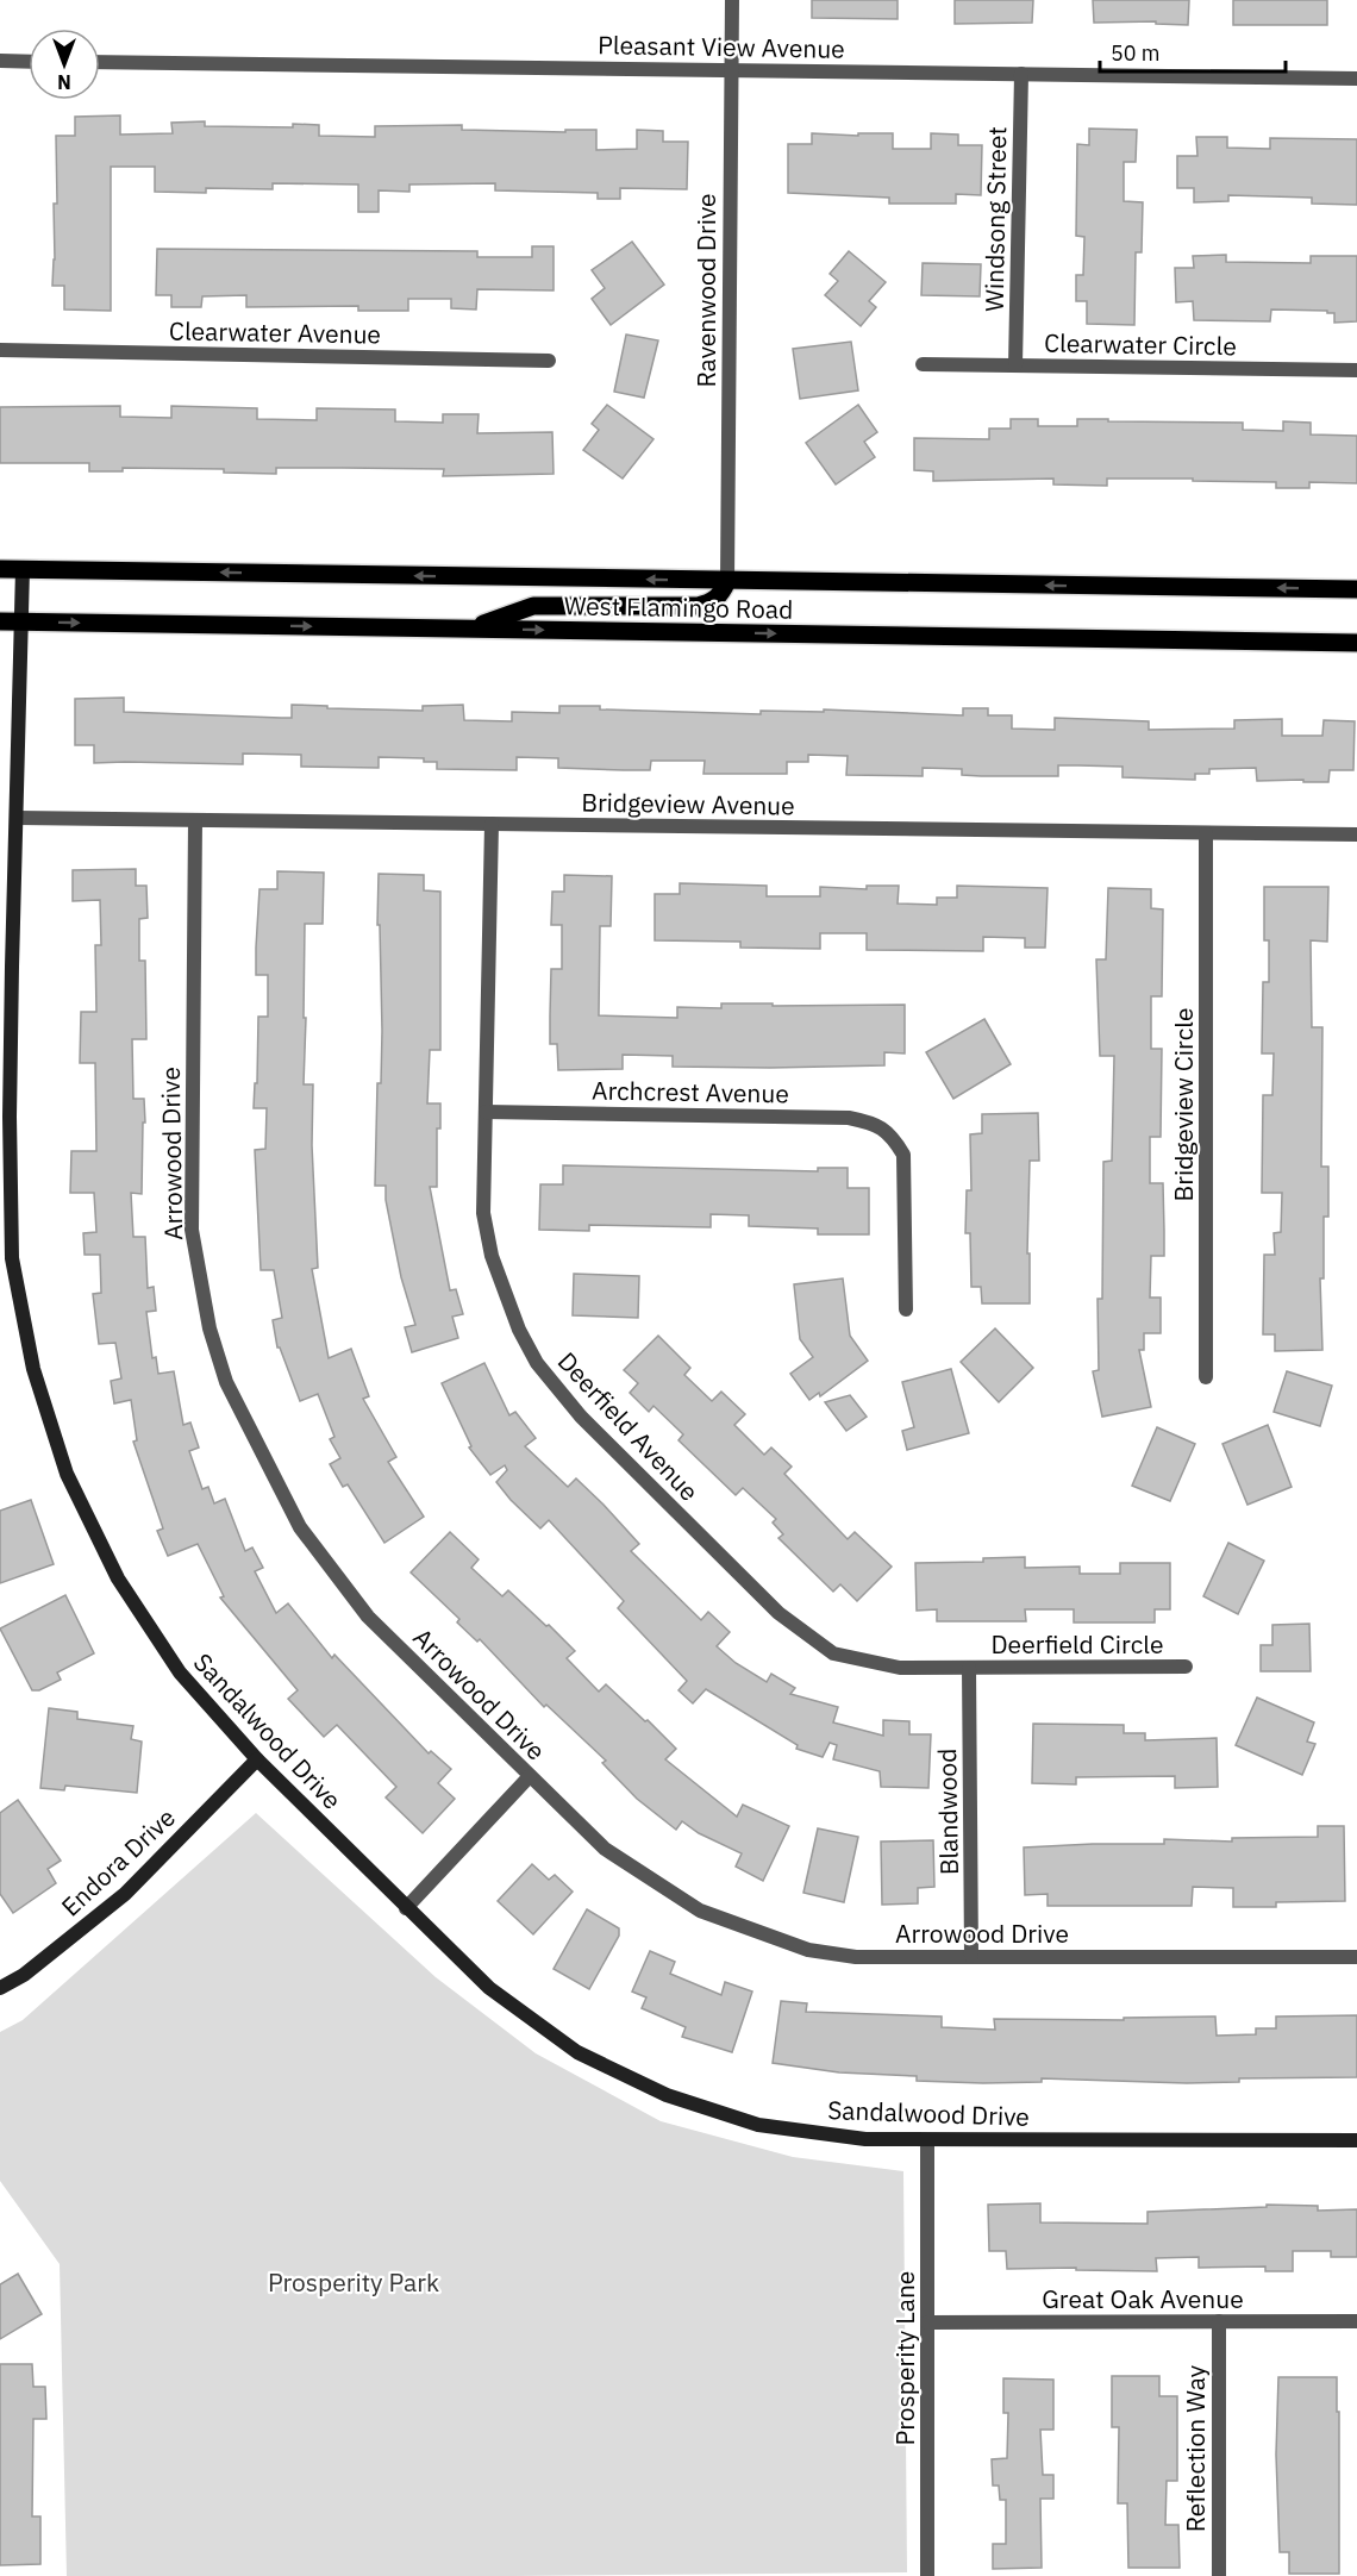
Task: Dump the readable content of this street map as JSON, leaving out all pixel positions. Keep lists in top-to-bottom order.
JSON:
{
  "streets": {
    "main road": ["West Flamingo Road"],
    "street": [
      "Pleasant View Avenue",
      "Windsong Street",
      "Ravenwood Drive",
      "Clearwater Avenue",
      "Clearwater Circle",
      "Bridgeview Avenue",
      "Archcrest Avenue",
      "Bridgeview Circle",
      "Arrowood Drive",
      "Deerfield Avenue",
      "Deerfield Circle",
      "Sandalwood Drive",
      "Blandwood",
      "Endora Drive",
      "Great Oak Avenue",
      "Prosperity Lane",
      "Reflection Way"
    ]
  },
  "crossings": [
    ["Pleasant View Avenue", "Windsong Street"],
    ["Pleasant View Avenue", "Ravenwood Drive"],
    ["Windsong Street", "Clearwater Circle"],
    ["Ravenwood Drive", "West Flamingo Road"],
    ["West Flamingo Road", "Sandalwood Drive"],
    ["Bridgeview Avenue", "Bridgeview Circle"],
    ["Bridgeview Avenue", "Arrowood Drive"],
    ["Bridgeview Avenue", "Deerfield Avenue"],
    ["Bridgeview Avenue", "Sandalwood Drive"],
    ["Archcrest Avenue", "Deerfield Avenue"],
    ["Arrowood Drive", "Blandwood"],
    ["Deerfield Avenue", "Deerfield Circle"],
    ["Deerfield Avenue", "Blandwood"],
    ["Deerfield Circle", "Blandwood"],
    ["Sandalwood Drive", "Endora Drive"],
    ["Sandalwood Drive", "Prosperity Lane"],
    ["Great Oak Avenue", "Prosperity Lane"],
    ["Great Oak Avenue", "Reflection Way"]
  ],
  "parks": ["Prosperity Park"],
  "scale_bar": "50 m",
  "north": "bottom"
}
